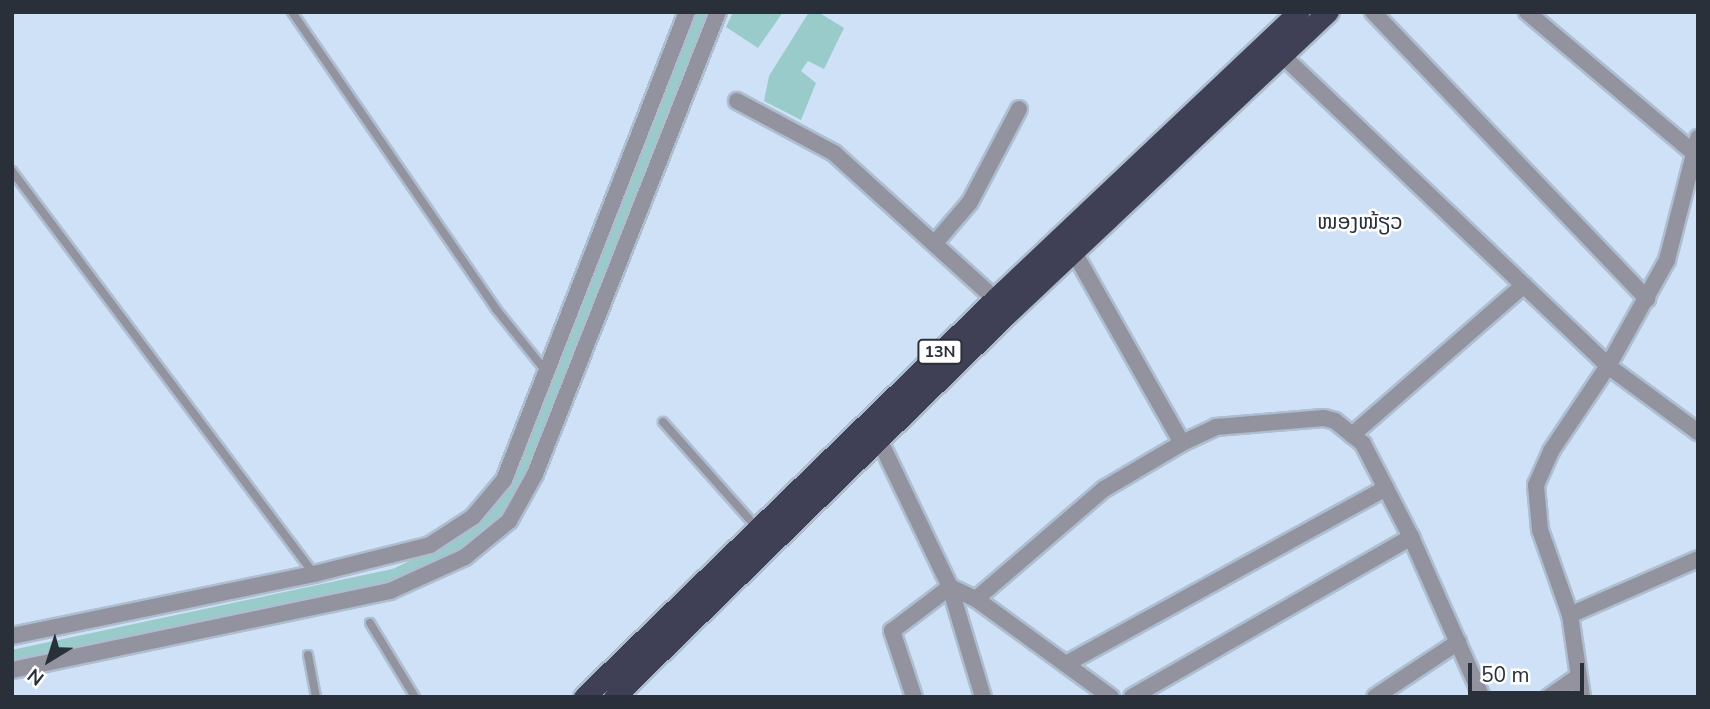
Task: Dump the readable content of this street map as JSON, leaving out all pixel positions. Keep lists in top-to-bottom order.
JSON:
{
  "streets": {
    "highway": ["13N"]
  },
  "districts": ["ໜອງໜ້ຽວ"],
  "scale_bar": "50 m",
  "north": "bottom left"
}
